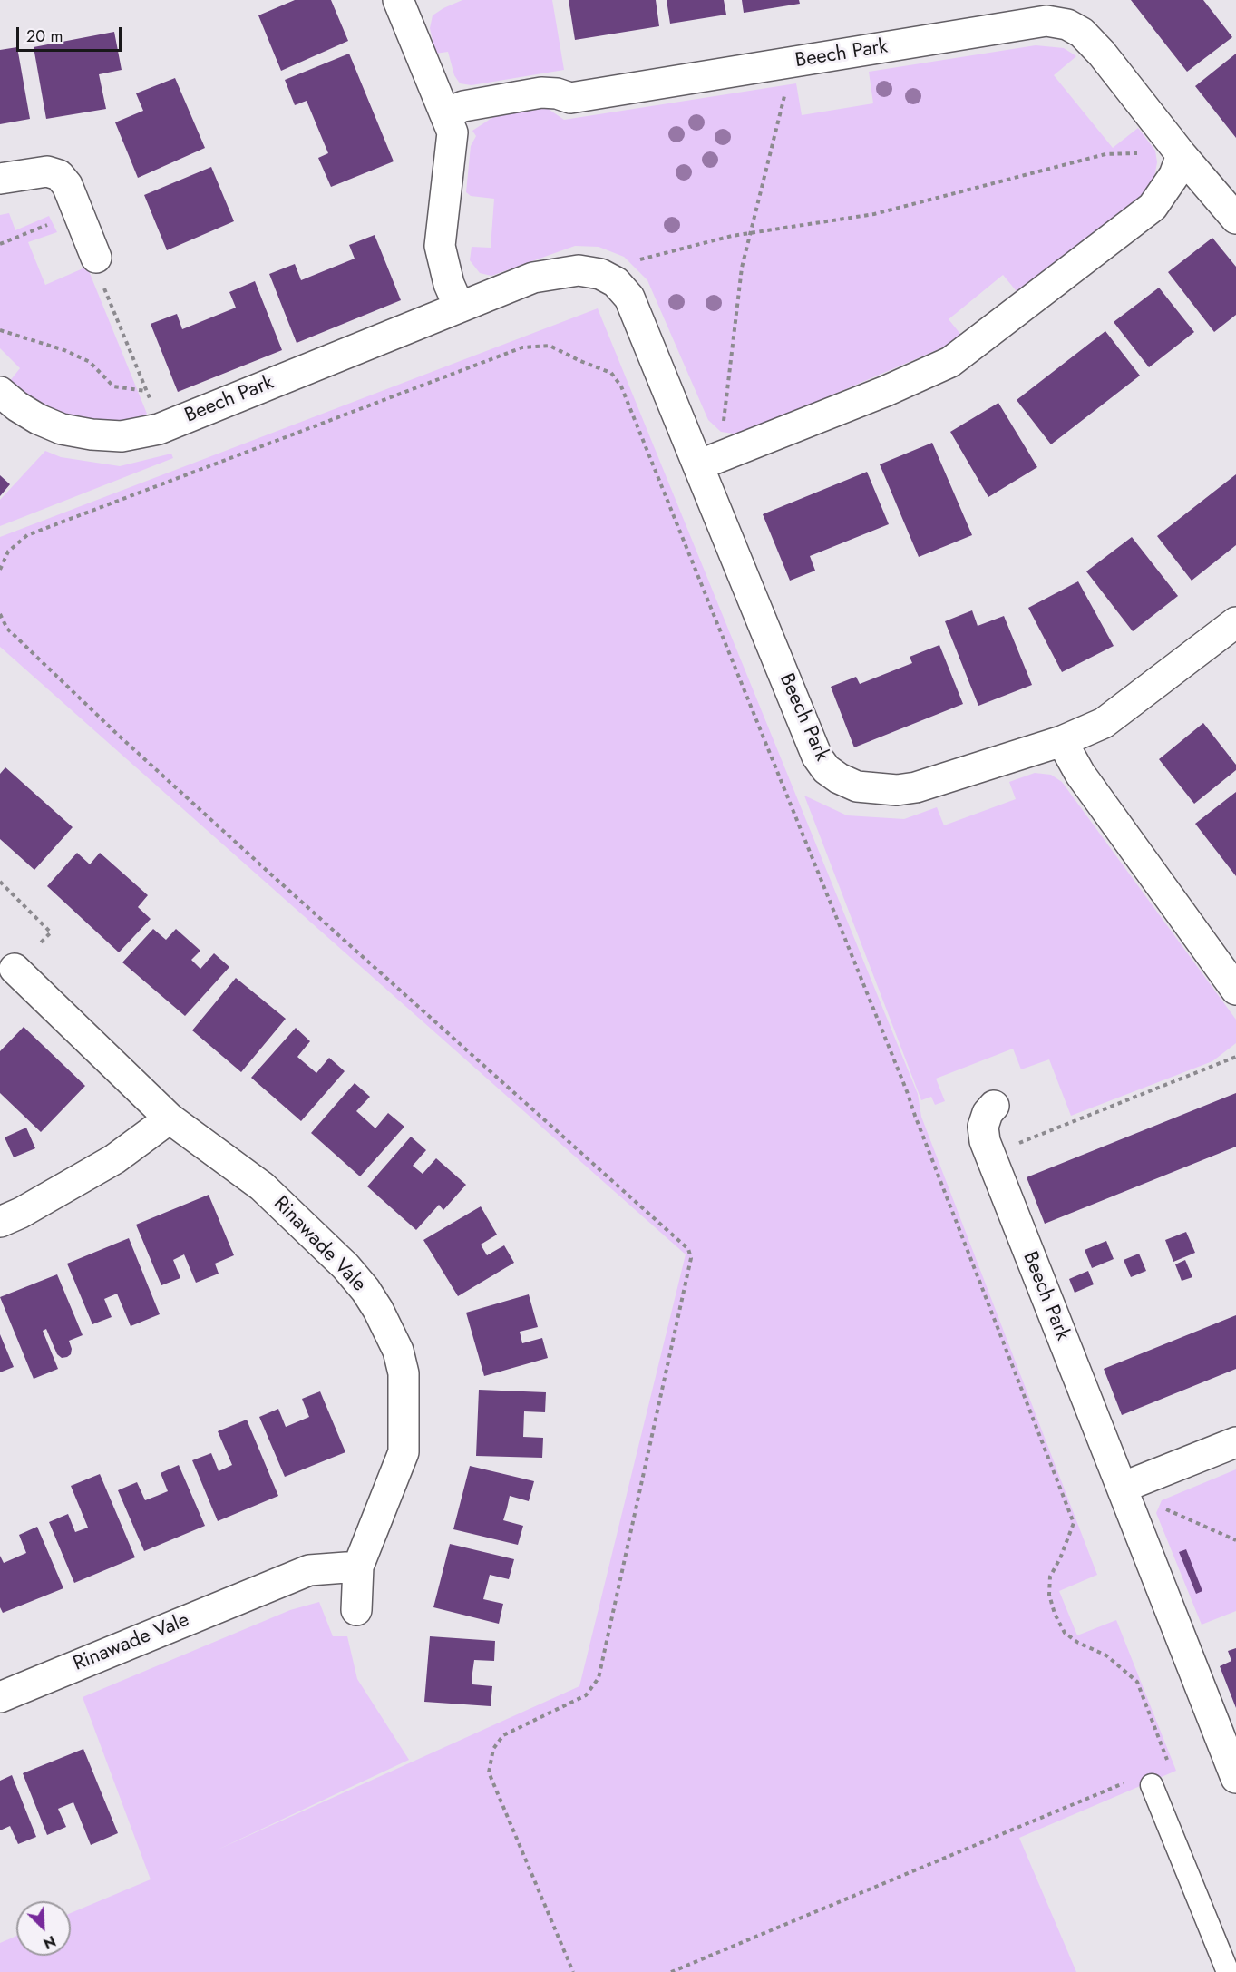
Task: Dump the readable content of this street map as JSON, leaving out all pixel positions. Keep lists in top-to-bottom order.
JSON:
{
  "streets": {
    "street": ["Beech Park", "Rinawade Vale"]
  },
  "scale_bar": "20 m",
  "north": "bottom right"
}
